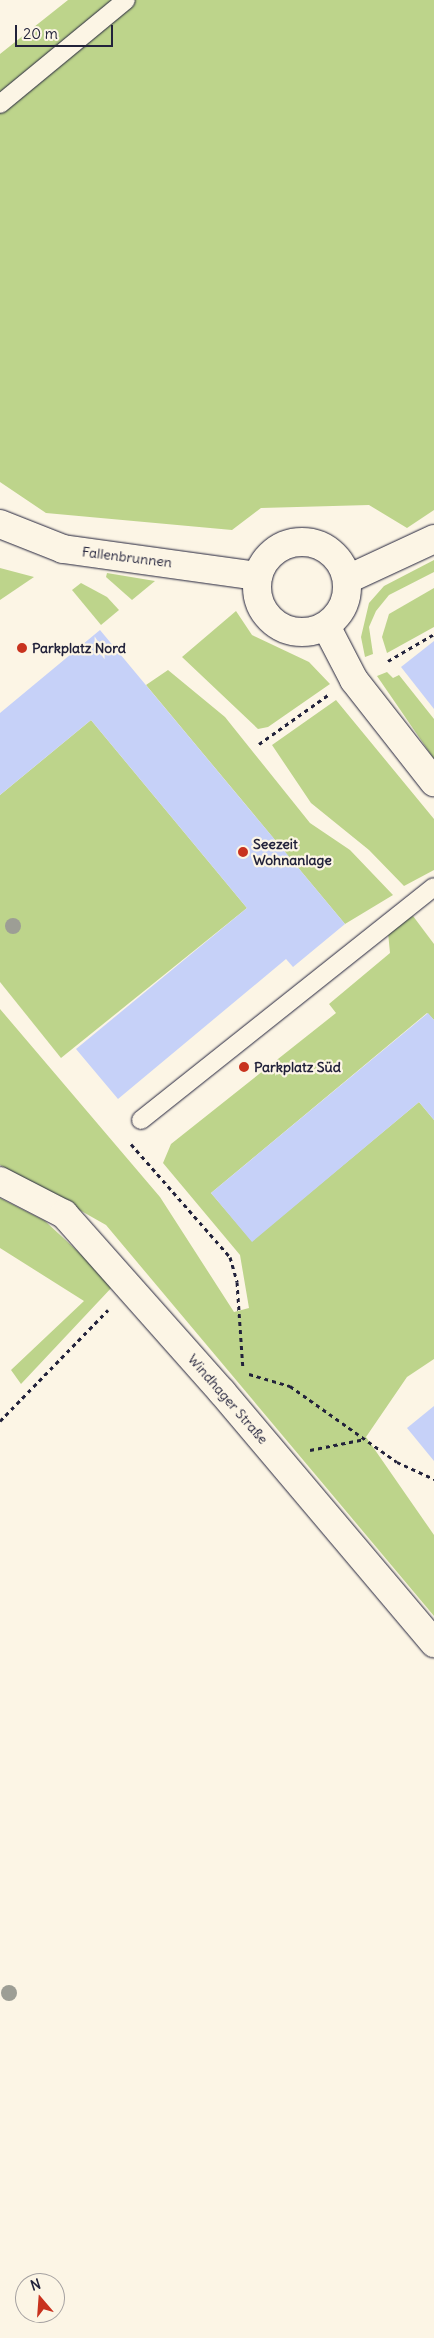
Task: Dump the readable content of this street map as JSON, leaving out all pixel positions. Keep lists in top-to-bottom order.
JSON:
{
  "streets": {
    "street": ["Fallenbrunnen", "Windhager Straße"]
  },
  "places": ["Parkplatz Nord", "Seezeit Wohnanlage", "Parkplatz Süd"],
  "scale_bar": "20 m",
  "north": "top"
}
